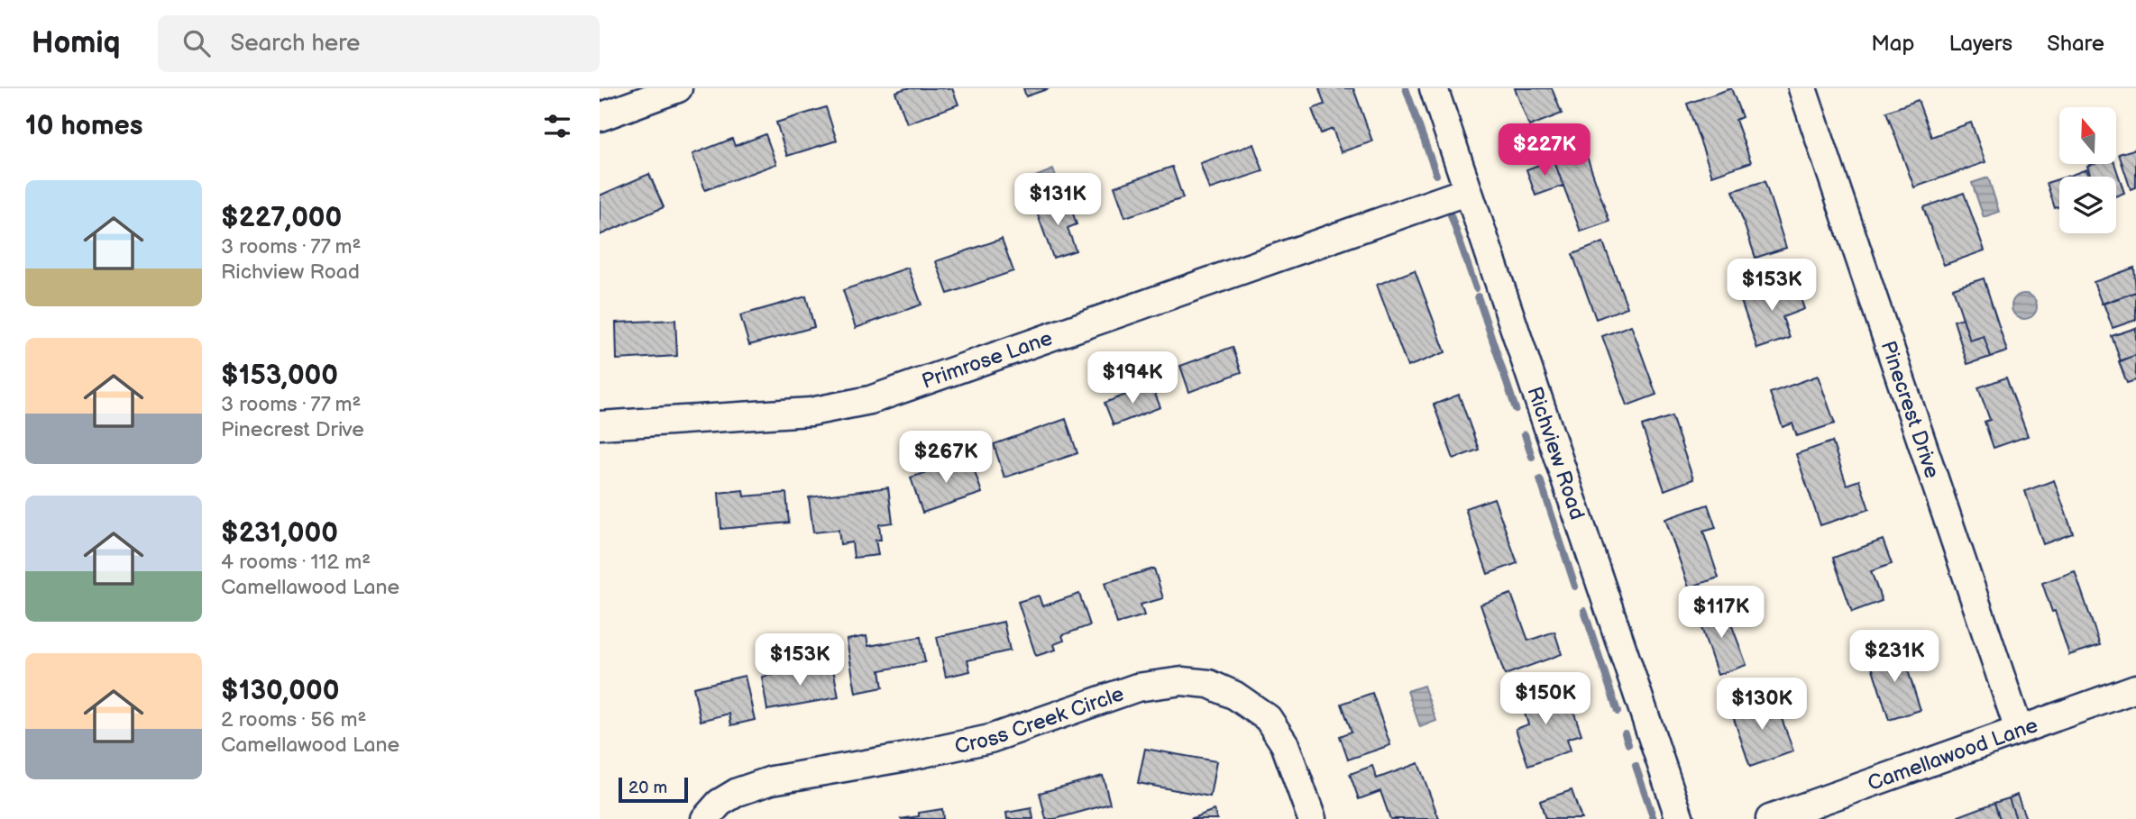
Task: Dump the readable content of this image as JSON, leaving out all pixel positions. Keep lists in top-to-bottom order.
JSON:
{
  "streets": {
    "street": [
      "Primrose Lane",
      "Pinecrest Drive",
      "Richview Road",
      "Cross Creek Circle",
      "Camellawood Lane"
    ]
  },
  "crossings": [
    ["Primrose Lane", "Richview Road"],
    ["Pinecrest Drive", "Camellawood Lane"]
  ],
  "scale_bar": "20 m",
  "north": "top",
  "page": {
    "header": "Homiq",
    "search": "Search here",
    "nav": ["Map", "Layers", "Share"],
    "heading": "10 homes",
    "price": [
      "$227K",
      "$131K",
      "$153K",
      "$194K",
      "$267K",
      "$117K",
      "$231K",
      "$153K",
      "$150K",
      "$130K"
    ],
    "list": [
      {
        "name": "$227,000",
        "note": "3 rooms · 77 m² · Richview Road"
      },
      {
        "name": "$153,000",
        "note": "3 rooms · 77 m² · Pinecrest Drive"
      },
      {
        "name": "$231,000",
        "note": "4 rooms · 112 m² · Camellawood Lane"
      },
      {
        "name": "$130,000",
        "note": "2 rooms · 56 m² · Camellawood Lane"
      }
    ],
    "scale": "20 m"
  }
}
